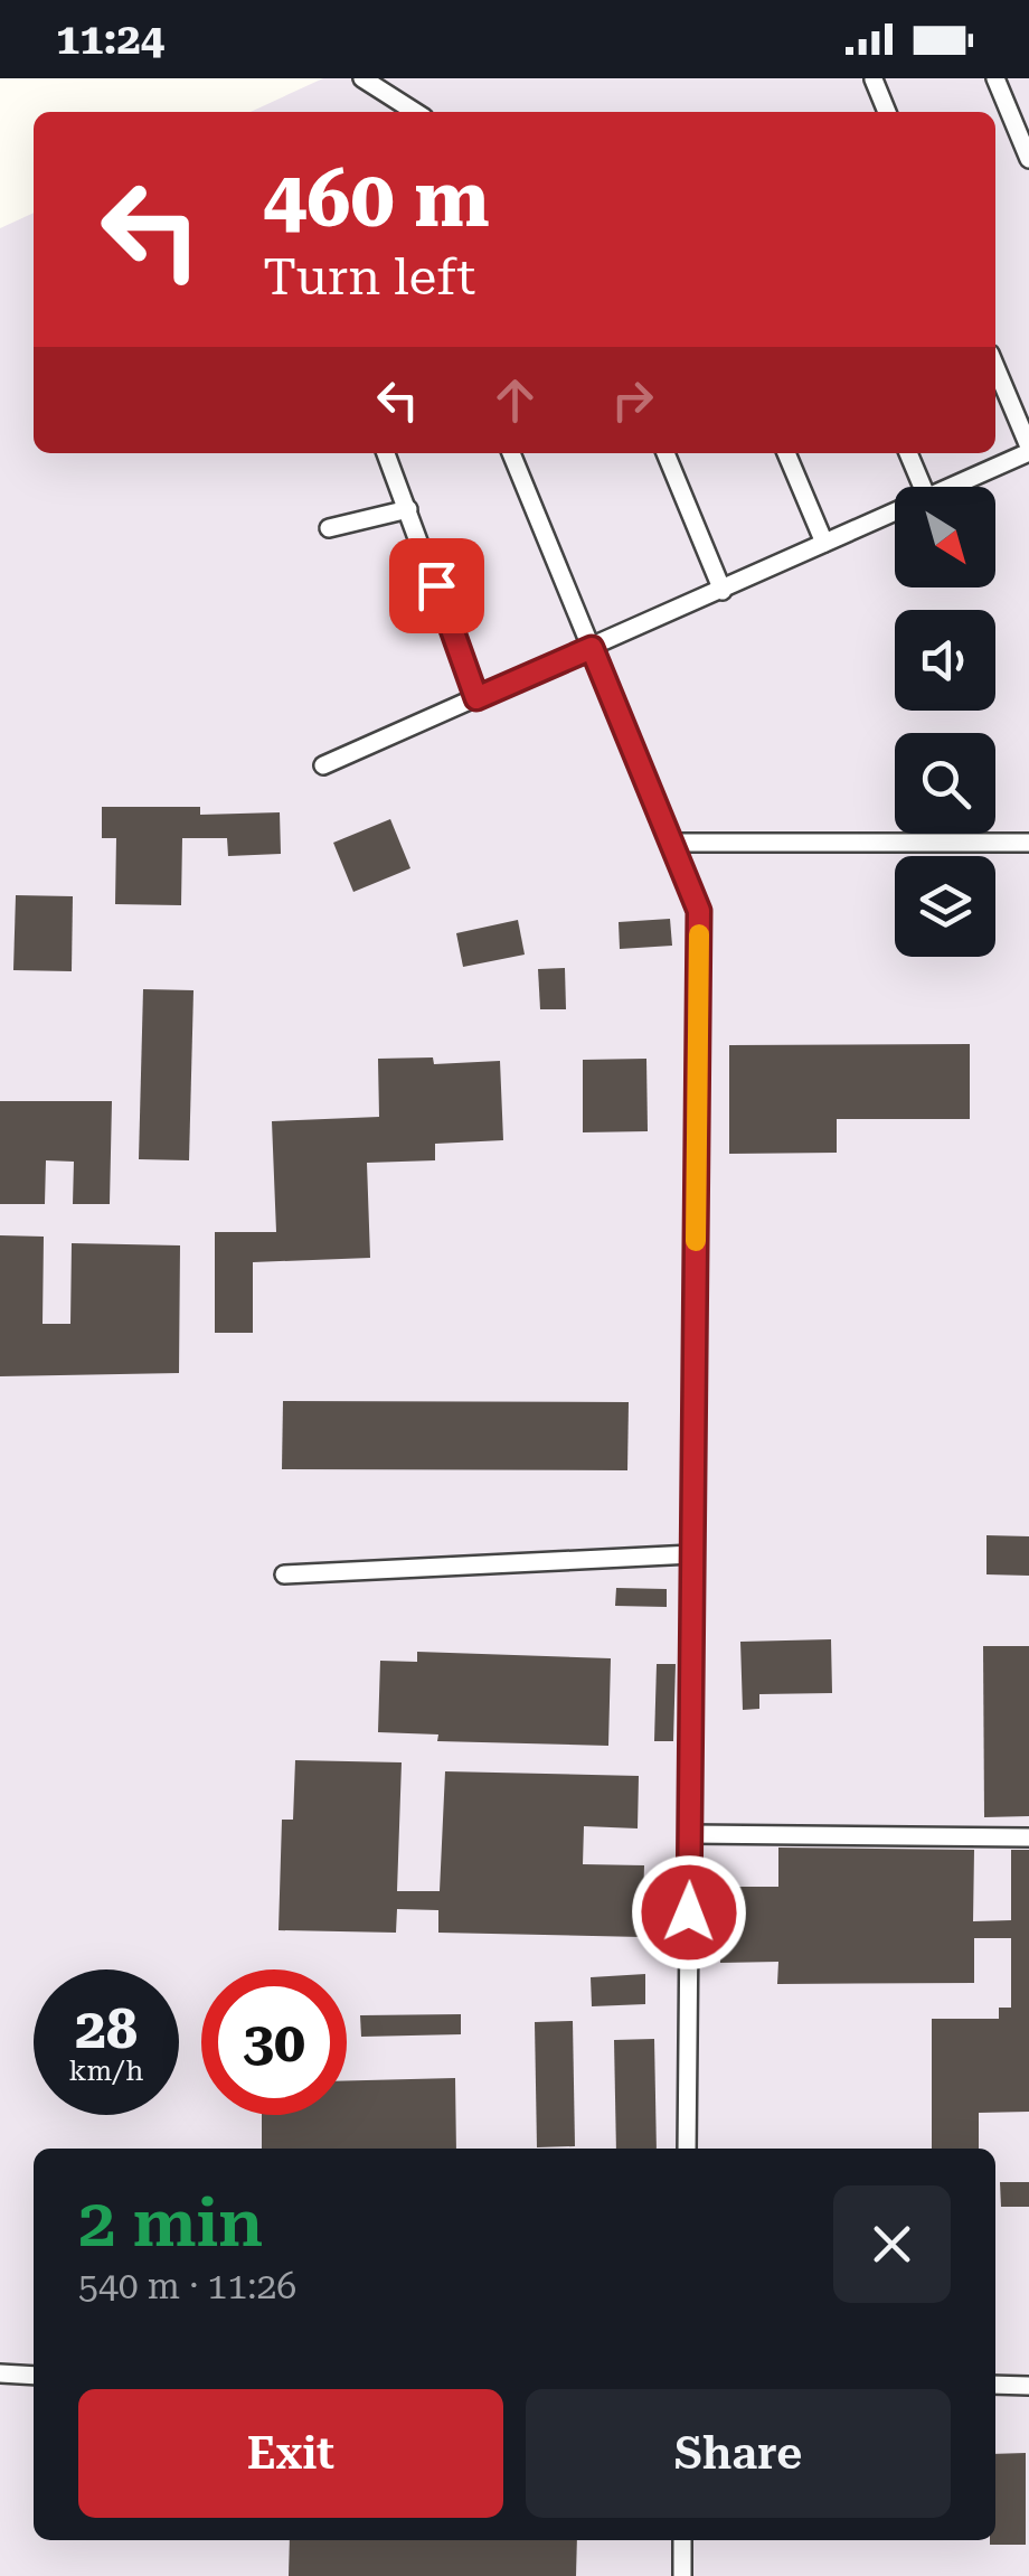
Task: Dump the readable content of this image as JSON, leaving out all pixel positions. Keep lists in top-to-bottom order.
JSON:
{
  "north": "bottom right",
  "page": {
    "status": "11:24",
    "turn": ["460 m", "Turn left"],
    "speed": "28 km/h",
    "limit": "30",
    "heading": ["2 min", "540 m · 11:26"],
    "buttons": ["Exit", "Share"]
  }
}
